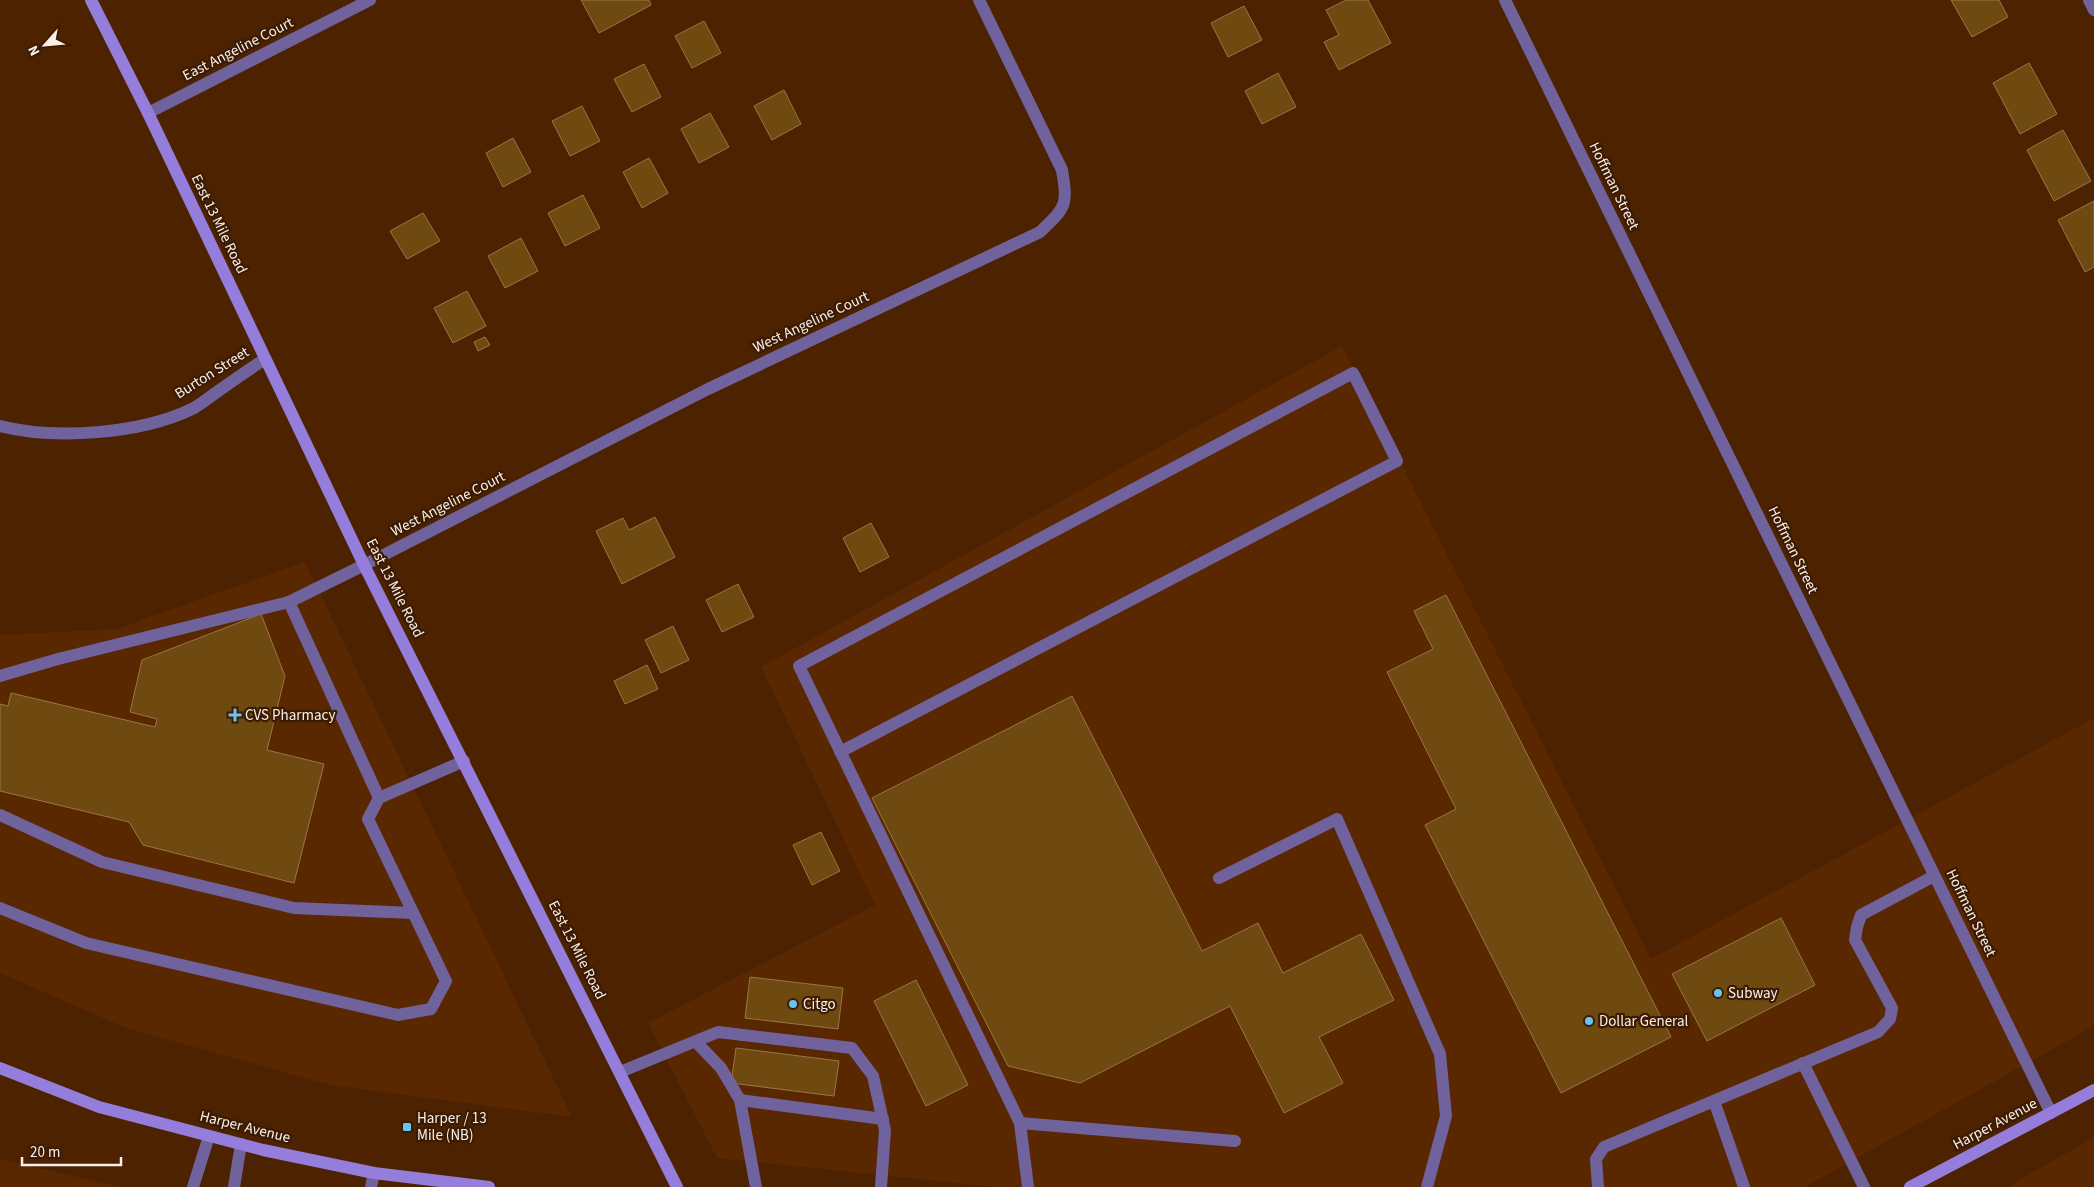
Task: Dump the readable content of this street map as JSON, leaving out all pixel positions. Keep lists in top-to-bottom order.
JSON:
{
  "streets": {
    "main road": ["East 13 Mile Road", "Harper Avenue"],
    "street": [
      "East Angeline Court",
      "Hoffman Street",
      "West Angeline Court",
      "Burton Street"
    ]
  },
  "crossings": [
    ["East Angeline Court", "East 13 Mile Road"],
    ["Hoffman Street", "Harper Avenue"],
    ["East 13 Mile Road", "West Angeline Court"],
    ["East 13 Mile Road", "Burton Street"]
  ],
  "places": {
    "health": ["CVS Pharmacy"],
    "other": ["Subway", "Citgo", "Dollar General"],
    "transit": ["Harper / 13 Mile (NB)"]
  },
  "scale_bar": "20 m",
  "north": "bottom left"
}
